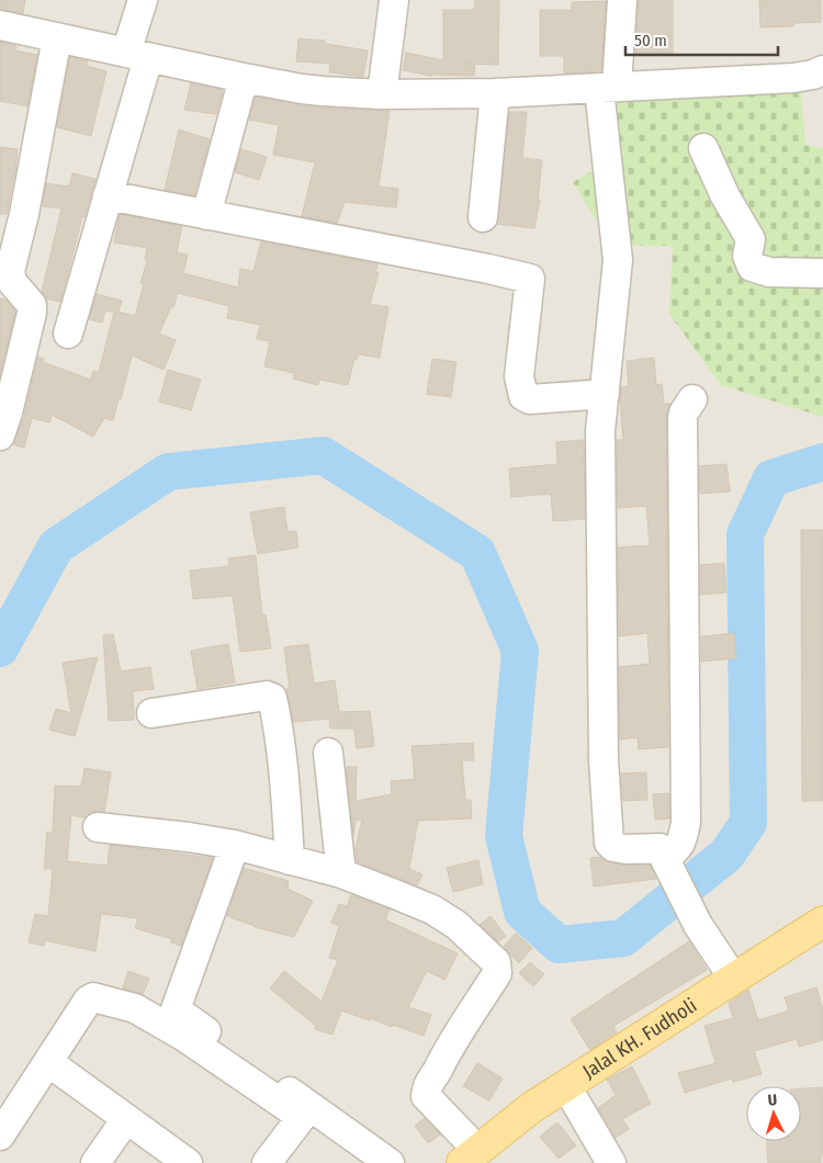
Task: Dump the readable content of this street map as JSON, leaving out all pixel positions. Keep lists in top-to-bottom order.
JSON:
{
  "streets": {
    "main road": ["Jalal KH. Fudholi"]
  },
  "scale_bar": "50 m",
  "north": "top"
}
